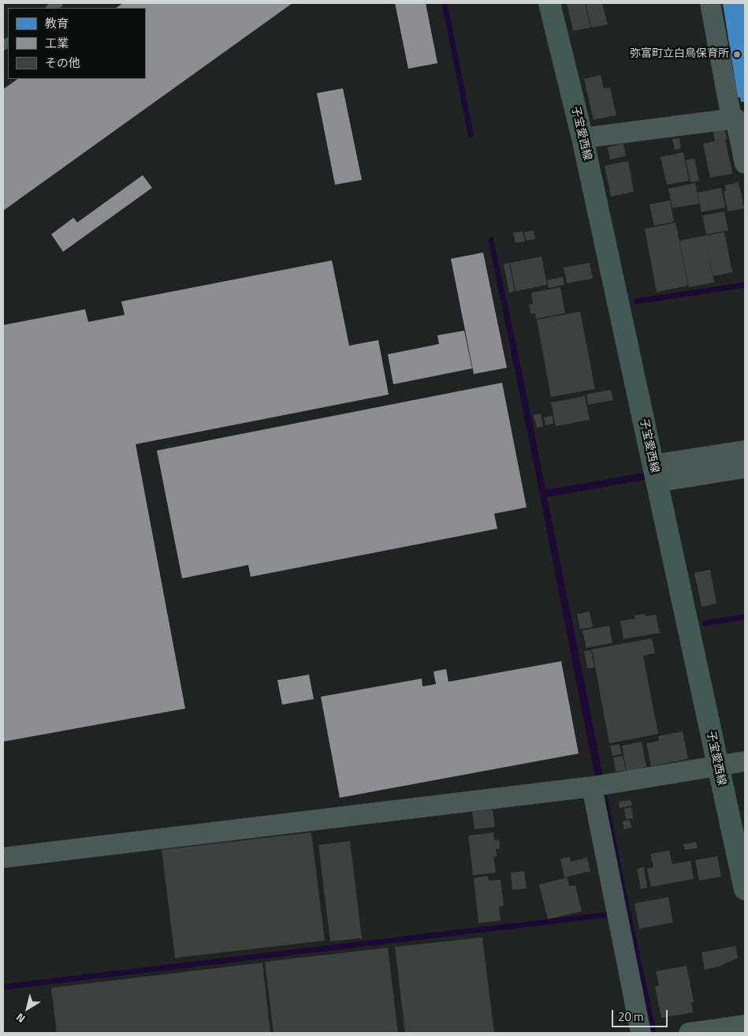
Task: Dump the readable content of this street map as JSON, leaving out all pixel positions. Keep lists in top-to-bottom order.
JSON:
{
  "streets": {
    "main road": ["子宝愛西線"]
  },
  "places": ["弥富町立白鳥保育所"],
  "legend": ["教育", "工業", "その他"],
  "scale_bar": "20 m",
  "north": "bottom left"
}
